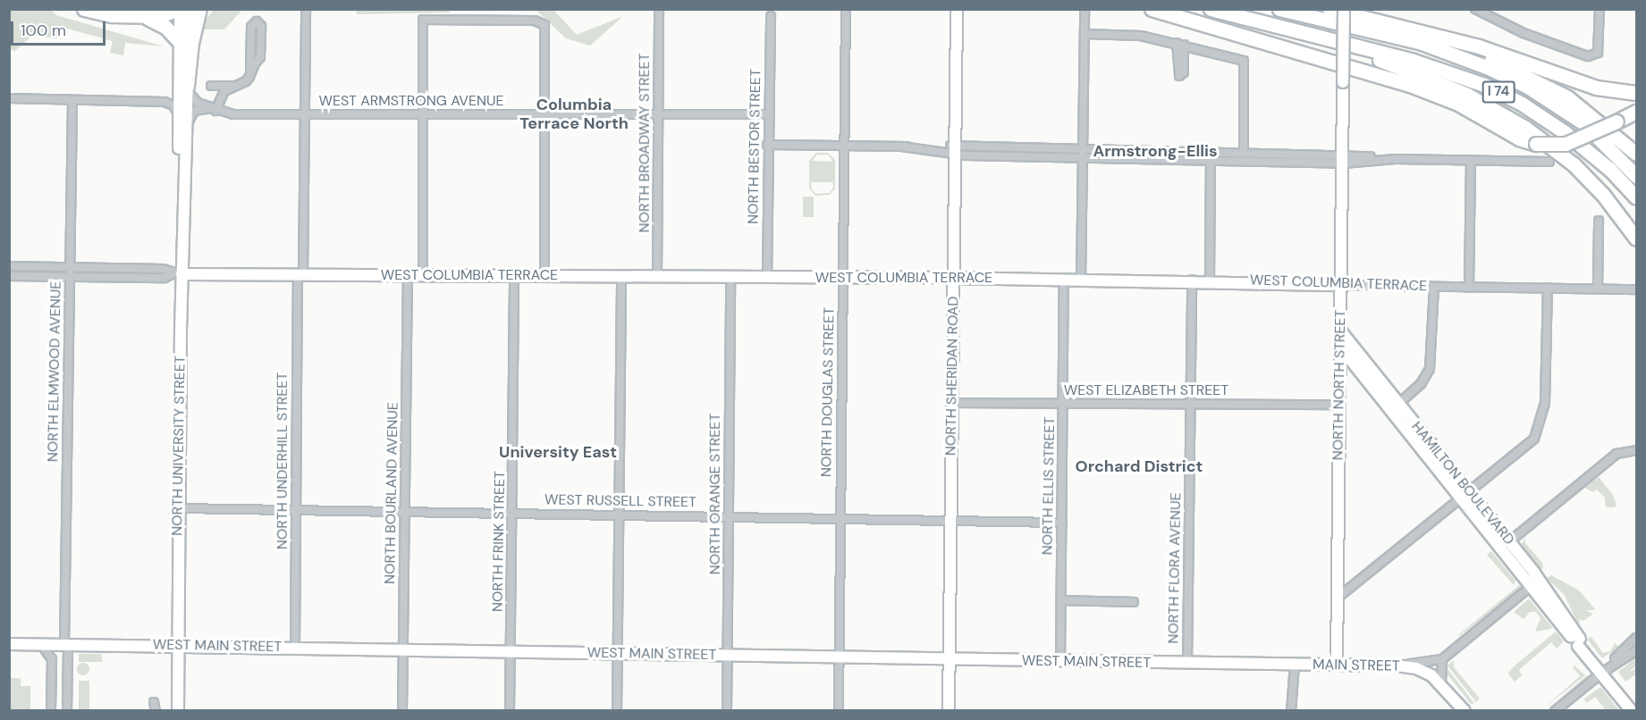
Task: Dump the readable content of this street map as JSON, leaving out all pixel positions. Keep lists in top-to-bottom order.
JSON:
{
  "streets": {
    "highway": ["I 74"],
    "main road": [
      "WEST COLUMBIA TERRACE",
      "NORTH SHERIDAN ROAD",
      "NORTH NORTH STREET",
      "NORTH UNIVERSITY STREET",
      "HAMILTON BOULEVARD",
      "WEST MAIN STREET",
      "MAIN STREET"
    ],
    "street": [
      "WEST ARMSTRONG AVENUE",
      "NORTH BROADWAY STREET",
      "NORTH BESTOR STREET",
      "NORTH ELMWOOD AVENUE",
      "WEST ELIZABETH STREET",
      "NORTH DOUGLAS STREET",
      "NORTH UNDERHILL STREET",
      "NORTH ELLIS STREET",
      "NORTH BOURLAND AVENUE",
      "NORTH ORANGE STREET",
      "WEST RUSSELL STREET",
      "NORTH FRINK STREET",
      "NORTH FLORA AVENUE"
    ]
  },
  "crossings": [
    ["WEST ARMSTRONG AVENUE", "NORTH BROADWAY STREET"],
    ["WEST ARMSTRONG AVENUE", "NORTH BESTOR STREET"],
    ["WEST ARMSTRONG AVENUE", "NORTH UNIVERSITY STREET"],
    ["WEST ARMSTRONG AVENUE", "NORTH UNDERHILL STREET"],
    ["NORTH BROADWAY STREET", "WEST COLUMBIA TERRACE"],
    ["NORTH BESTOR STREET", "WEST COLUMBIA TERRACE"],
    ["WEST COLUMBIA TERRACE", "NORTH ELMWOOD AVENUE"],
    ["WEST COLUMBIA TERRACE", "NORTH SHERIDAN ROAD"],
    ["WEST COLUMBIA TERRACE", "NORTH NORTH STREET"],
    ["WEST COLUMBIA TERRACE", "NORTH DOUGLAS STREET"],
    ["WEST COLUMBIA TERRACE", "NORTH UNIVERSITY STREET"],
    ["WEST COLUMBIA TERRACE", "NORTH UNDERHILL STREET"],
    ["WEST COLUMBIA TERRACE", "NORTH ELLIS STREET"],
    ["WEST COLUMBIA TERRACE", "NORTH BOURLAND AVENUE"],
    ["WEST COLUMBIA TERRACE", "NORTH ORANGE STREET"],
    ["WEST COLUMBIA TERRACE", "NORTH FRINK STREET"],
    ["WEST COLUMBIA TERRACE", "NORTH FLORA AVENUE"],
    ["NORTH ELMWOOD AVENUE", "WEST MAIN STREET"],
    ["NORTH SHERIDAN ROAD", "WEST ELIZABETH STREET"],
    ["NORTH SHERIDAN ROAD", "WEST RUSSELL STREET"],
    ["NORTH SHERIDAN ROAD", "WEST MAIN STREET"],
    ["NORTH NORTH STREET", "WEST ELIZABETH STREET"],
    ["NORTH NORTH STREET", "HAMILTON BOULEVARD"],
    ["NORTH NORTH STREET", "MAIN STREET"],
    ["WEST ELIZABETH STREET", "NORTH ELLIS STREET"],
    ["WEST ELIZABETH STREET", "NORTH FLORA AVENUE"],
    ["NORTH DOUGLAS STREET", "WEST RUSSELL STREET"],
    ["NORTH DOUGLAS STREET", "WEST MAIN STREET"],
    ["NORTH UNIVERSITY STREET", "WEST RUSSELL STREET"],
    ["NORTH UNIVERSITY STREET", "WEST MAIN STREET"],
    ["NORTH UNDERHILL STREET", "WEST RUSSELL STREET"],
    ["NORTH UNDERHILL STREET", "WEST MAIN STREET"],
    ["NORTH ELLIS STREET", "WEST RUSSELL STREET"],
    ["NORTH ELLIS STREET", "WEST MAIN STREET"],
    ["NORTH BOURLAND AVENUE", "WEST RUSSELL STREET"],
    ["NORTH BOURLAND AVENUE", "WEST MAIN STREET"],
    ["NORTH ORANGE STREET", "WEST RUSSELL STREET"],
    ["NORTH ORANGE STREET", "WEST MAIN STREET"],
    ["WEST RUSSELL STREET", "NORTH FRINK STREET"],
    ["NORTH FRINK STREET", "WEST MAIN STREET"],
    ["NORTH FLORA AVENUE", "WEST MAIN STREET"],
    ["WEST MAIN STREET", "MAIN STREET"]
  ],
  "districts": [
    "Columbia Terrace North",
    "Armstrong-Ellis",
    "University East",
    "Orchard District"
  ],
  "scale_bar": "100 m"
}
